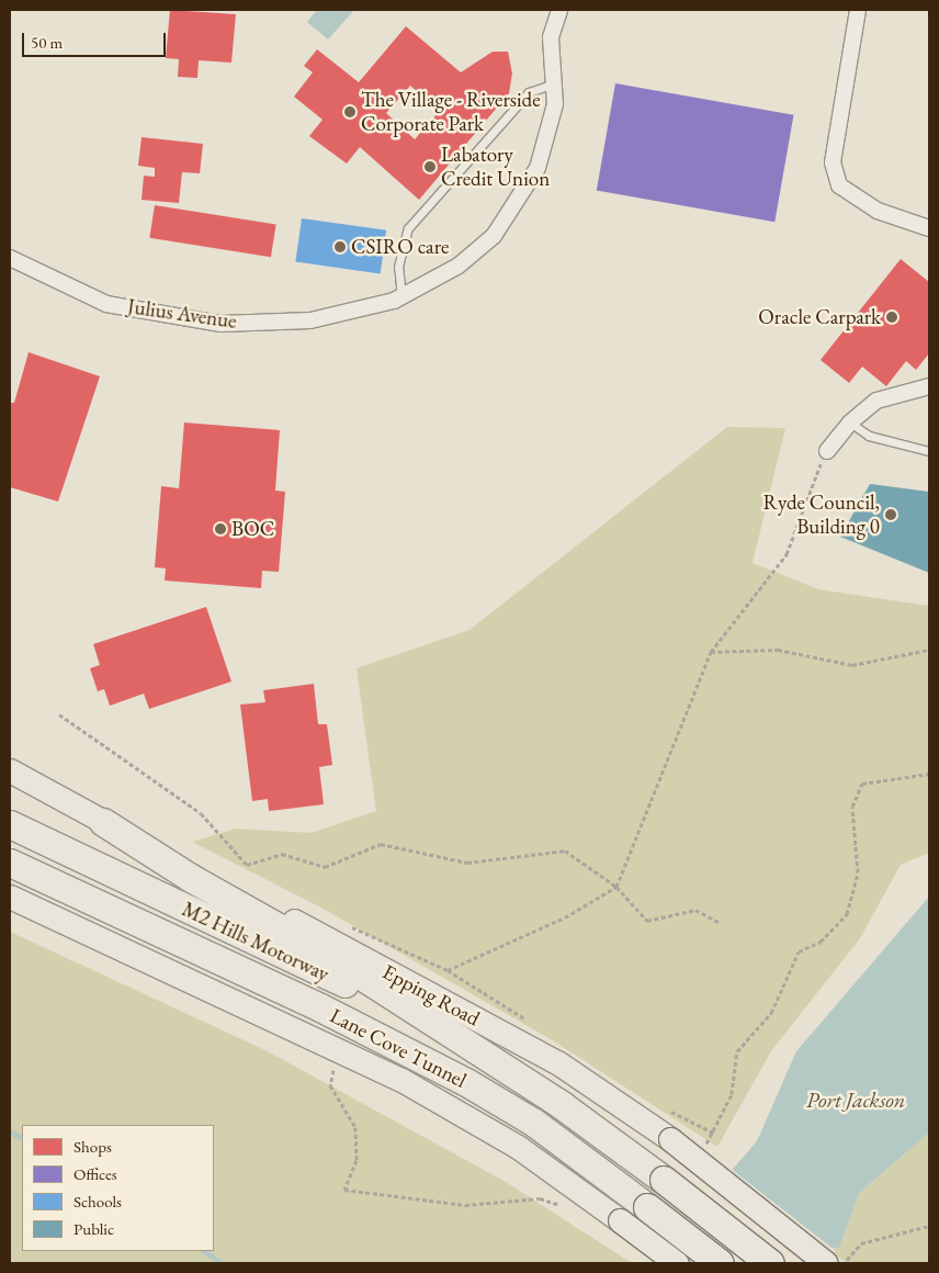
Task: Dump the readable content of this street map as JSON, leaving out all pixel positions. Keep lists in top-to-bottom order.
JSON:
{
  "streets": {
    "highway": ["M2 Hills Motorway", "Lane Cove Tunnel"],
    "main road": ["Epping Road"],
    "street": ["Julius Avenue"]
  },
  "crossings": [
    ["M2 Hills Motorway", "Lane Cove Tunnel"]
  ],
  "water": ["Port Jackson"],
  "places": [
    "The Village - Riverside Corporate Park",
    "Labatory Credit Union",
    "CSIRO care",
    "Oracle Carpark",
    "Ryde Council, Building 0",
    "BOC"
  ],
  "legend": [
    "Shops",
    "Offices",
    "Schools",
    "Public"
  ],
  "scale_bar": "50 m"
}
